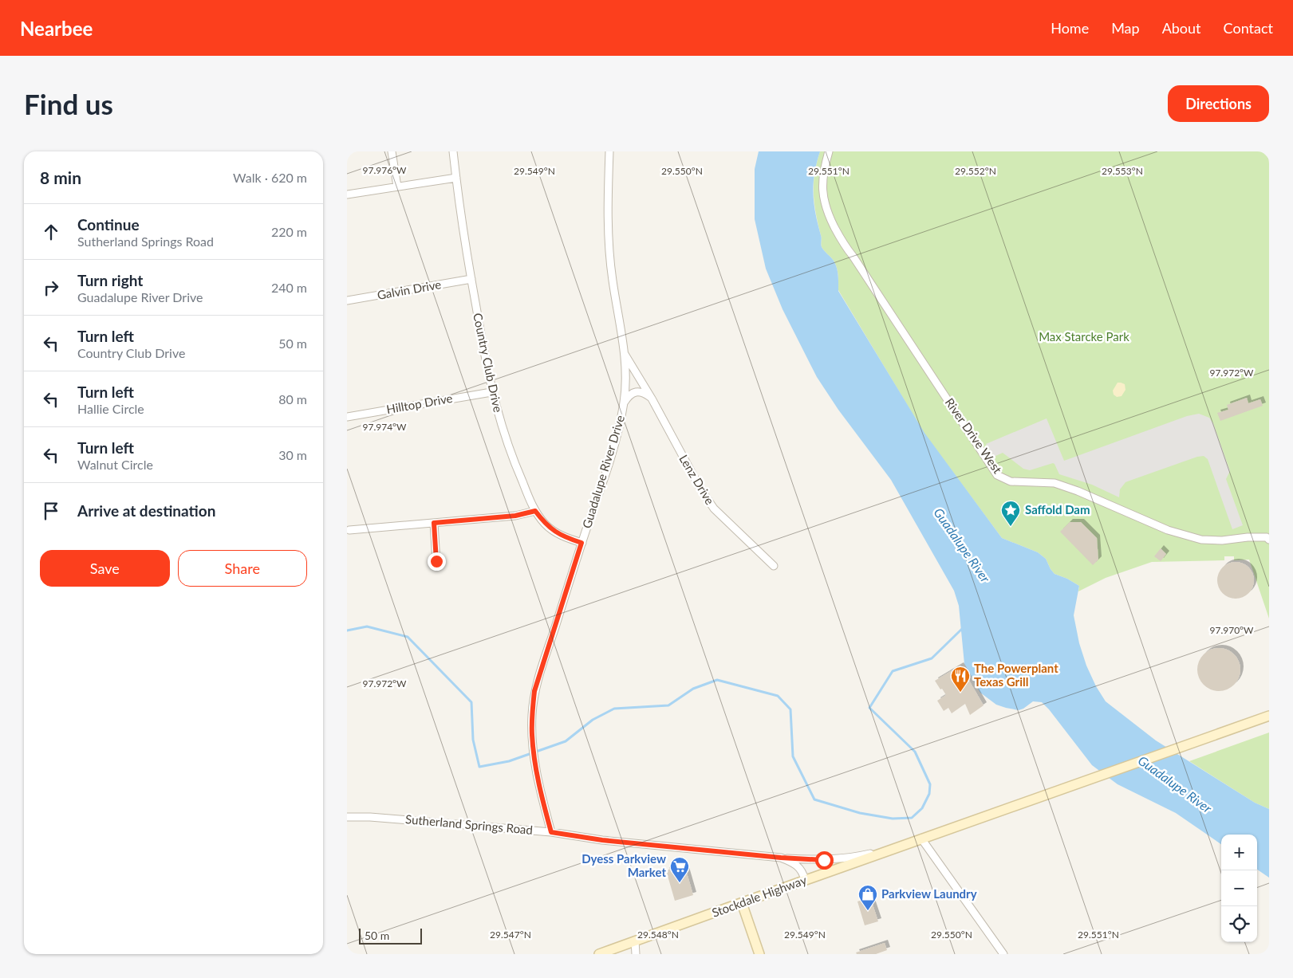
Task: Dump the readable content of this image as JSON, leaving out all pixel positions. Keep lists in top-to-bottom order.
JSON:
{
  "streets": {
    "main road": ["Stockdale Highway"],
    "street": [
      "Galvin Drive",
      "Country Club Drive",
      "Hilltop Drive",
      "River Drive West",
      "Guadalupe River Drive",
      "Lenz Drive",
      "Sutherland Springs Road"
    ]
  },
  "crossings": [
    ["Galvin Drive", "Country Club Drive"],
    ["Country Club Drive", "Hilltop Drive"],
    ["Country Club Drive", "Guadalupe River Drive"],
    ["Guadalupe River Drive", "Lenz Drive"],
    ["Guadalupe River Drive", "Sutherland Springs Road"],
    ["Sutherland Springs Road", "Stockdale Highway"]
  ],
  "water": ["Guadalupe River"],
  "parks": ["Max Starcke Park"],
  "places": {
    "place": ["Saffold Dam"],
    "restaurant": ["The Powerplant Texas Grill"],
    "supermarket": ["Dyess Parkview Market"],
    "shop": ["Parkview Laundry"]
  },
  "scale_bar": "50 m",
  "page": {
    "header": "Nearbee",
    "nav": [
      "Home",
      "Map",
      "About",
      "Contact"
    ],
    "buttons": [
      "Directions",
      ["Save", "Share"]
    ],
    "title": "Find us",
    "heading": ["8 min", "Walk · 620 m"],
    "list": [
      ["Continue", "Sutherland Springs Road", "220 m"],
      ["Turn right", "Guadalupe River Drive", "240 m"],
      ["Turn left", "Country Club Drive", "50 m"],
      ["Turn left", "Hallie Circle", "80 m"],
      ["Turn left", "Walnut Circle", "30 m"],
      "Arrive at destination"
    ],
    "map_buttons": ["+", "−"],
    "scale": "50 m"
  },
  "coordinates": [
    "97.976°W",
    "29.549°N",
    "29.550°N",
    "29.551°N",
    "29.552°N",
    "29.553°N",
    "97.972°W",
    "97.974°W",
    "97.970°W",
    "29.547°N",
    "29.548°N"
  ]
}
